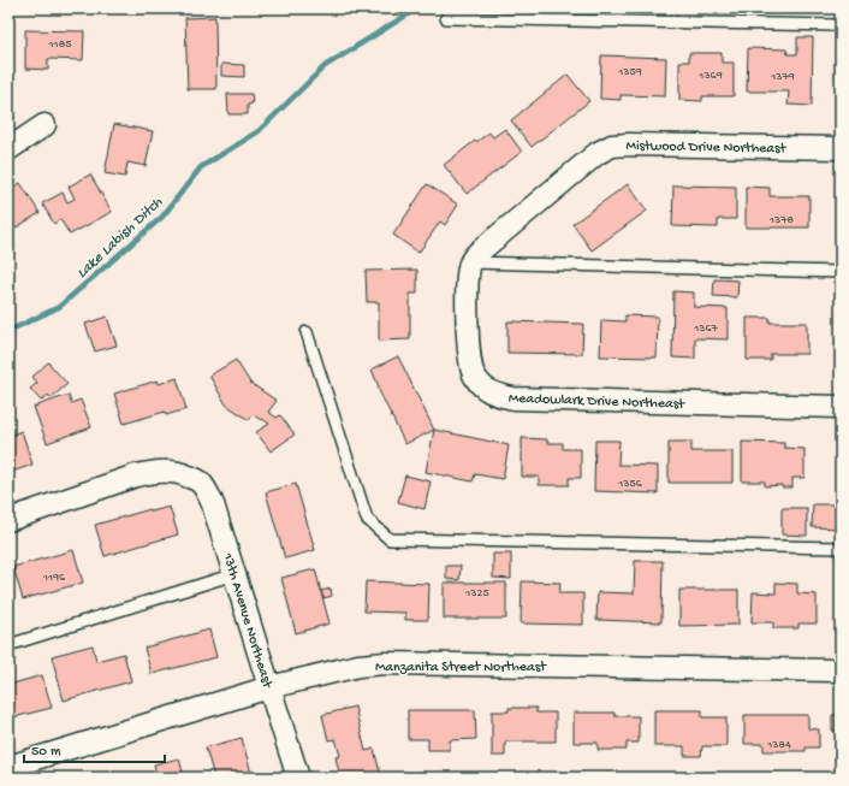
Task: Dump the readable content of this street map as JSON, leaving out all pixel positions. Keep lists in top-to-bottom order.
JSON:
{
  "streets": {
    "street": [
      "Mistwood Drive Northeast",
      "Meadowlark Drive Northeast",
      "13th Avenue Northeast",
      "Manzanita Street Northeast"
    ]
  },
  "crossings": [
    ["Mistwood Drive Northeast", "Meadowlark Drive Northeast"],
    ["13th Avenue Northeast", "Manzanita Street Northeast"]
  ],
  "water": ["Lake Labish Ditch"],
  "house_numbers": [
    "1185",
    "1359",
    "1369",
    "1379",
    "1378",
    "1367",
    "1356",
    "1196",
    "1325",
    "1384"
  ],
  "scale_bar": "50 m"
}
